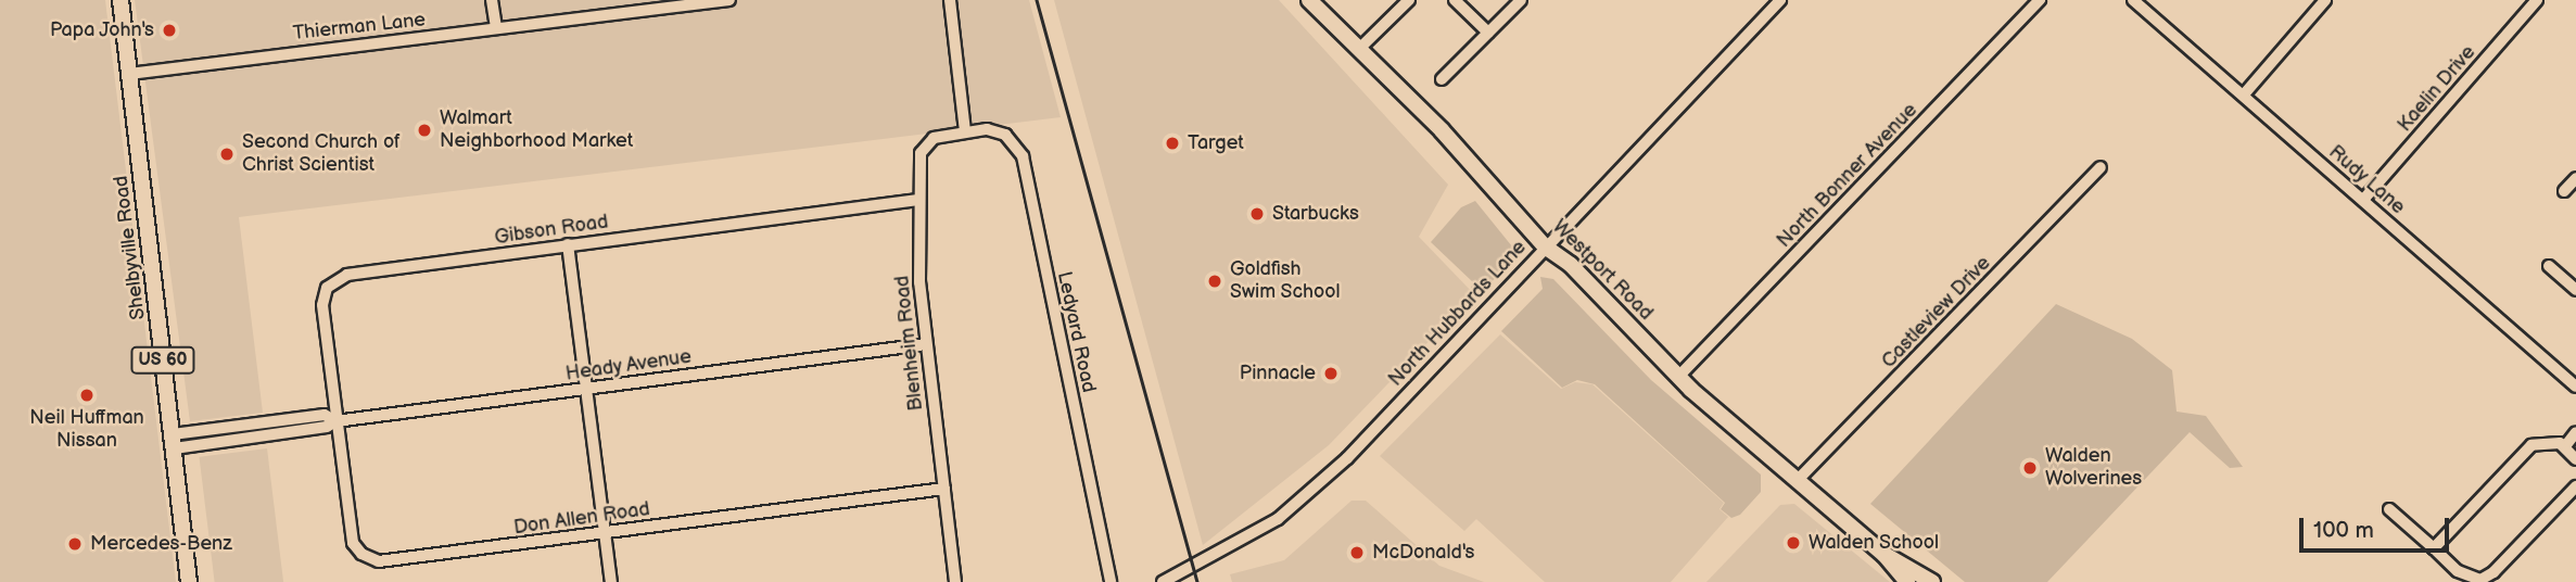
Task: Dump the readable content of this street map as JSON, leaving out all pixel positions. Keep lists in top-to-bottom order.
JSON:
{
  "streets": {
    "main road": ["Shelbyville Road", "Westport Road", "US 60"],
    "street": [
      "Thierman Lane",
      "Kaelin Drive",
      "North Bonner Avenue",
      "Rudy Lane",
      "Gibson Road",
      "Castleview Drive",
      "North Hubbards Lane",
      "Ledyard Road",
      "Blenheim Road",
      "Heady Avenue",
      "Don Allen Road"
    ]
  },
  "crossings": [
    ["Thierman Lane", "Shelbyville Road"],
    ["Kaelin Drive", "Rudy Lane"],
    ["North Bonner Avenue", "Westport Road"],
    ["Gibson Road", "Blenheim Road"],
    ["Gibson Road", "Heady Avenue"],
    ["Gibson Road", "Don Allen Road"],
    ["Shelbyville Road", "Heady Avenue"],
    ["Westport Road", "Castleview Drive"],
    ["Westport Road", "North Hubbards Lane"],
    ["Ledyard Road", "Blenheim Road"],
    ["Blenheim Road", "Heady Avenue"],
    ["Blenheim Road", "Don Allen Road"],
    ["Heady Avenue", "Don Allen Road"]
  ],
  "places": [
    "Papa John's",
    "Walmart Neighborhood Market",
    "Target",
    "Second Church of Christ Scientist",
    "Starbucks",
    "Goldfish Swim School",
    "Pinnacle",
    "Neil Huffman Nissan",
    "Walden Wolverines",
    "Walden School",
    "Mercedes-Benz",
    "McDonald's"
  ],
  "scale_bar": "100 m"
}
